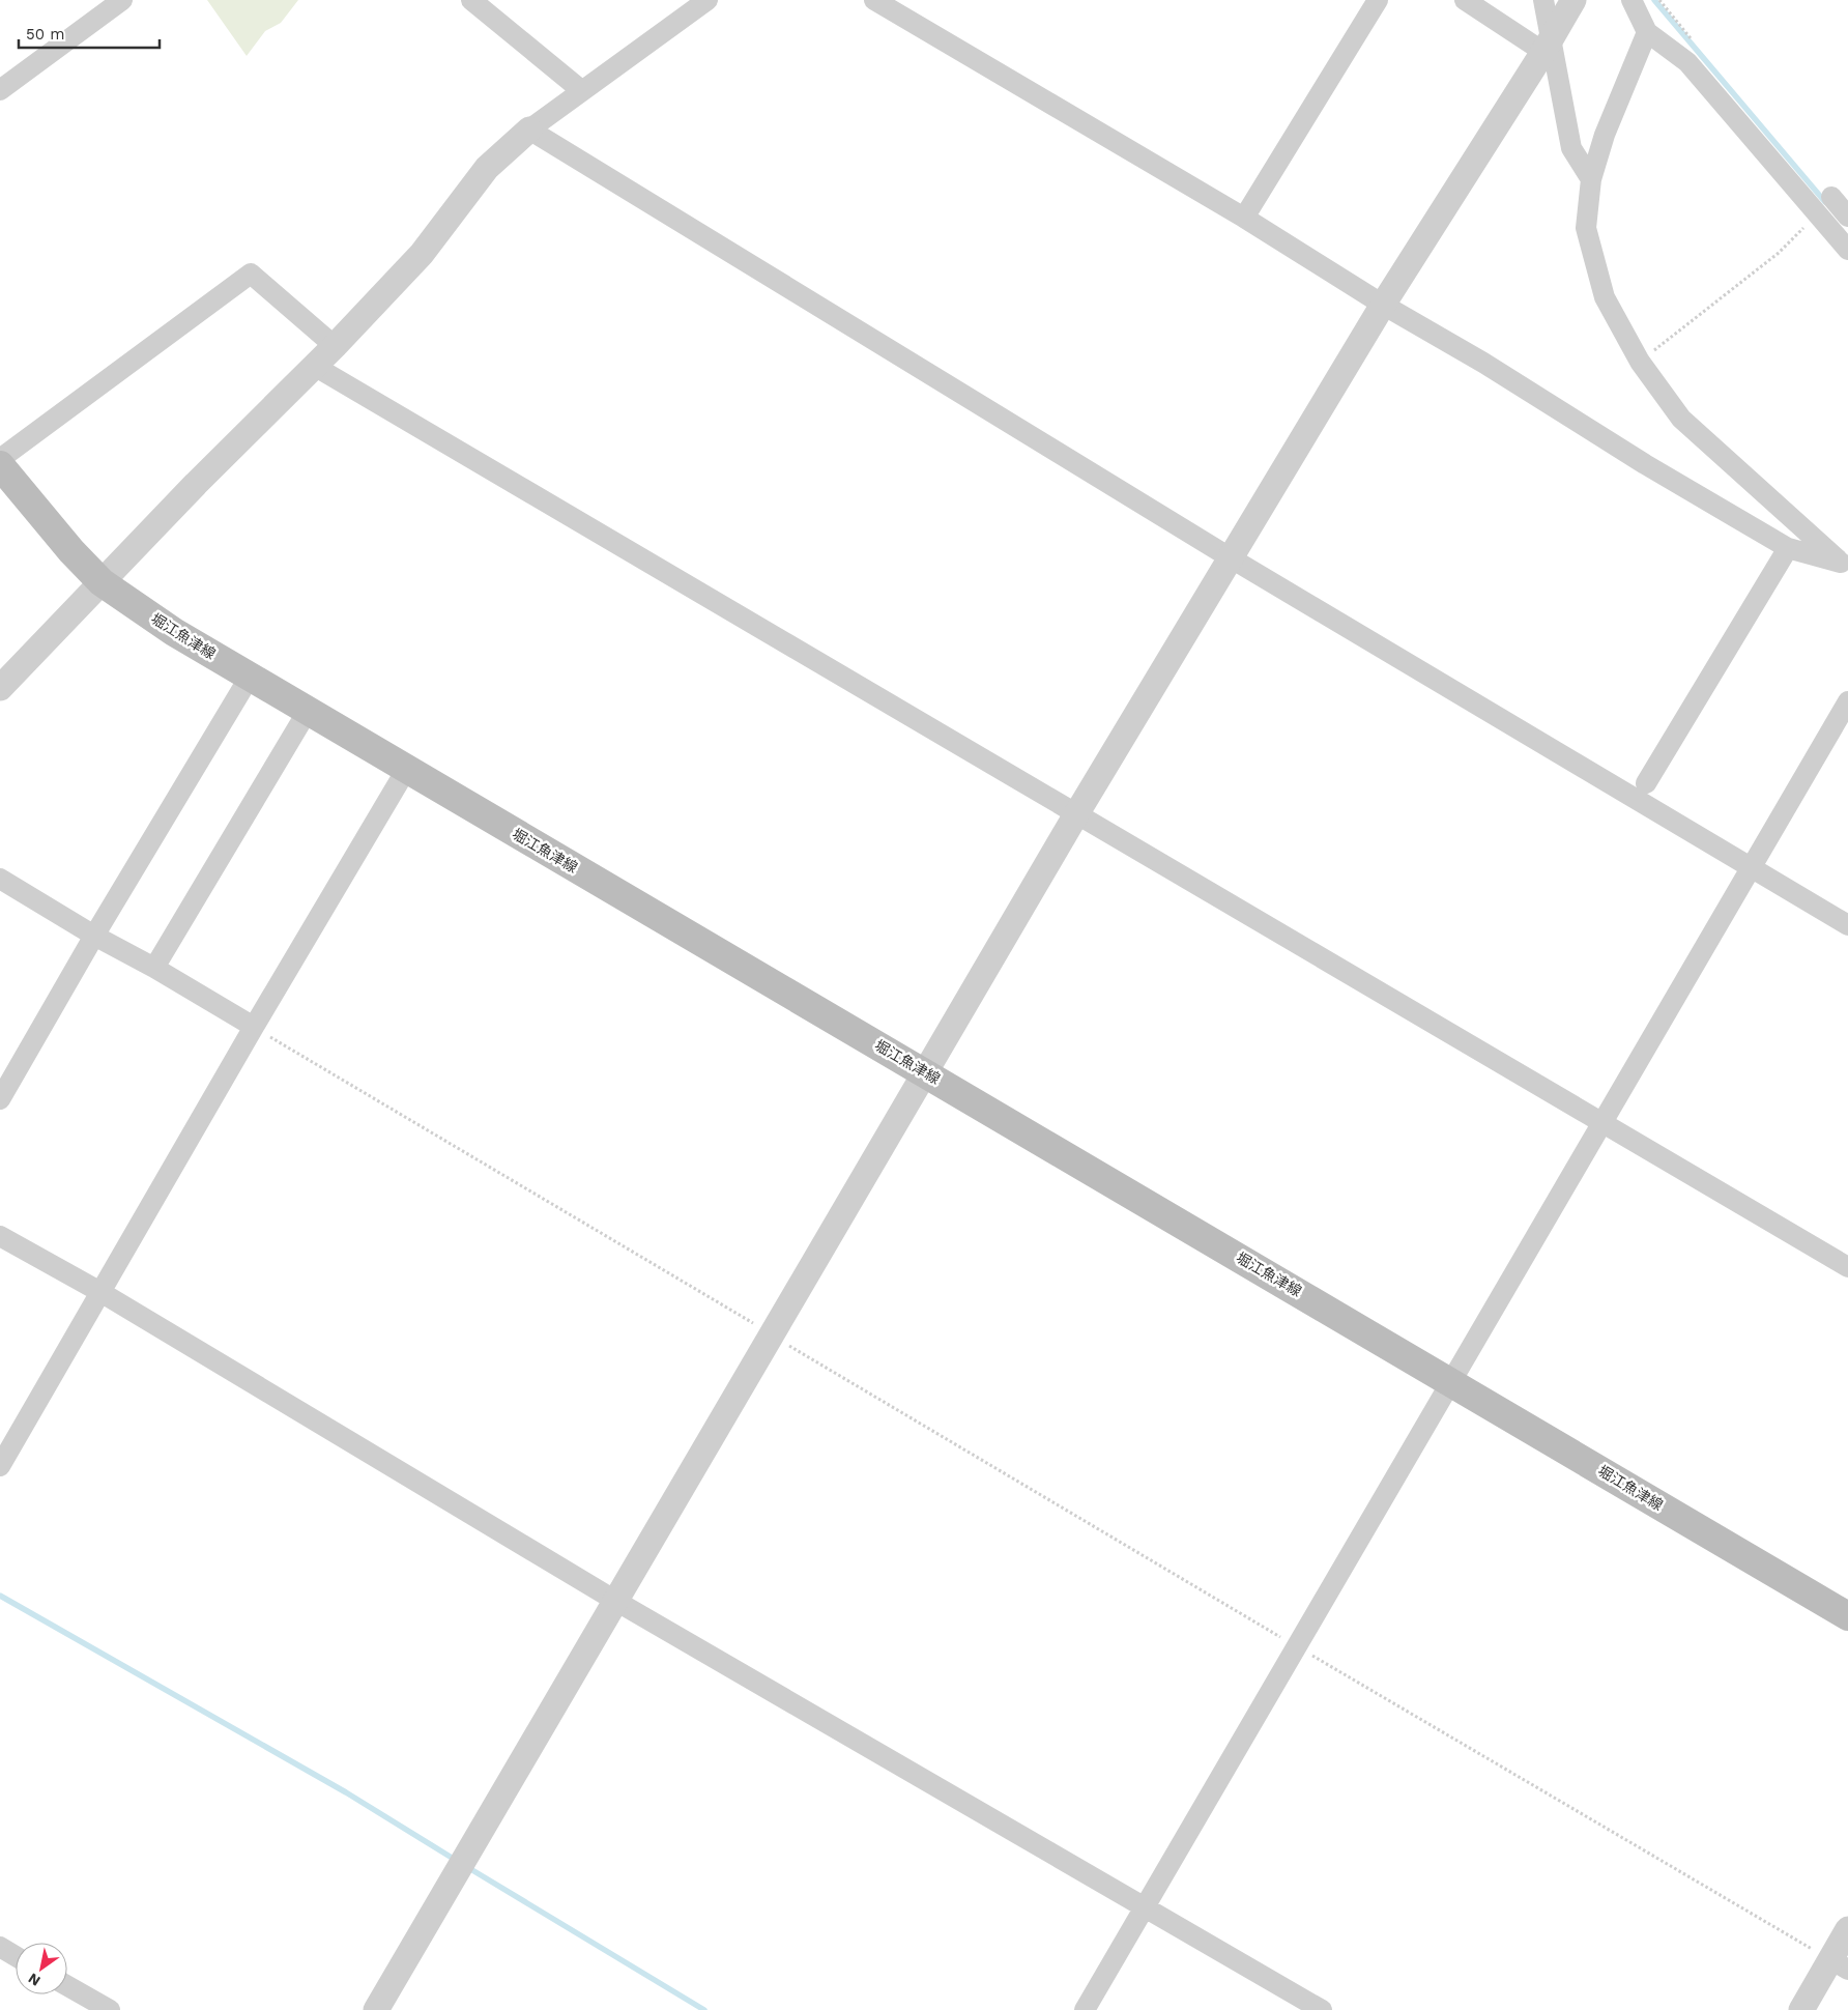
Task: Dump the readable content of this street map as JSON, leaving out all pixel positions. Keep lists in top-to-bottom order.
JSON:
{
  "streets": {
    "main road": ["堀江魚津線"]
  },
  "scale_bar": "50 m",
  "north": "bottom left"
}
